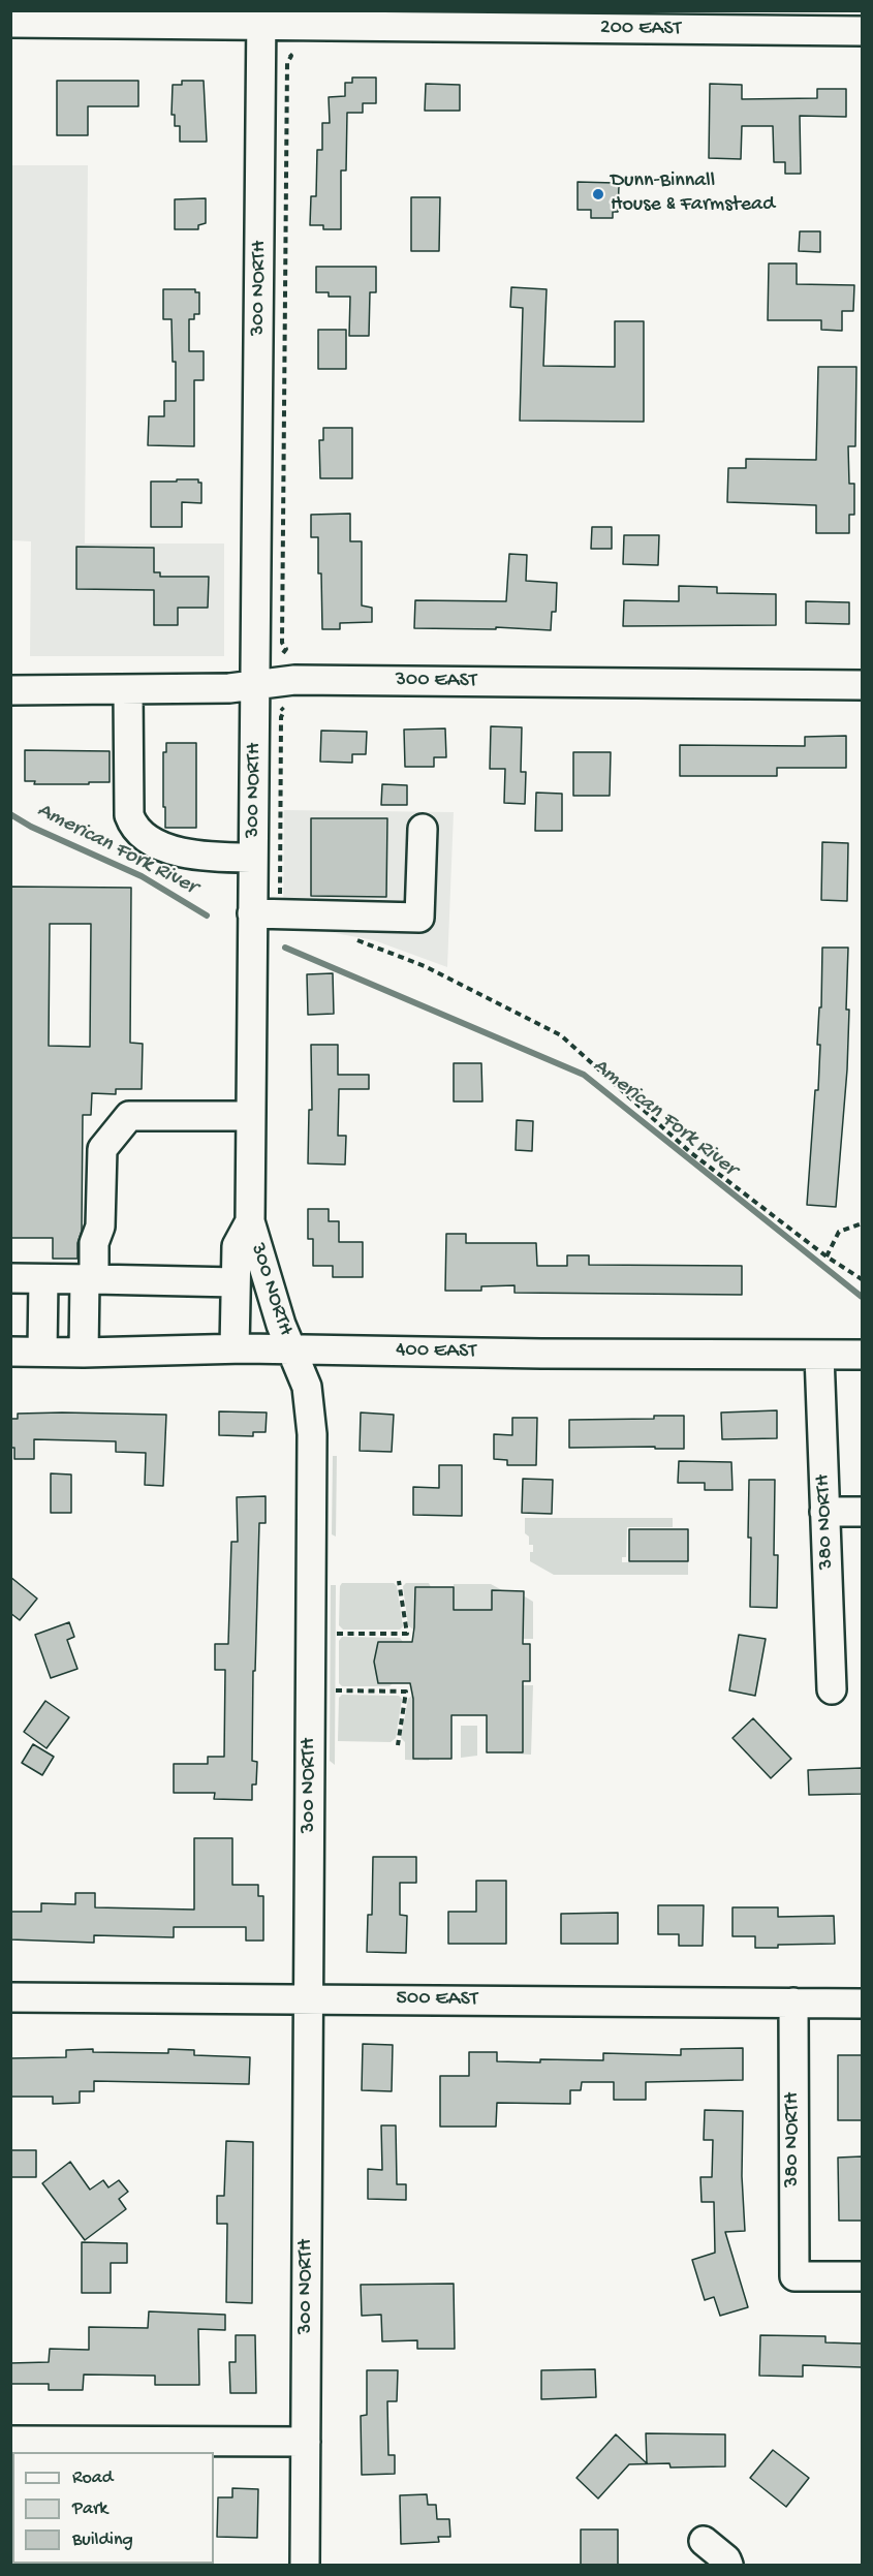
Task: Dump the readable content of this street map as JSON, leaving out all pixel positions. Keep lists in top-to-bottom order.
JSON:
{
  "streets": {
    "street": [
      "200 EAST",
      "300 NORTH",
      "300 EAST",
      "400 EAST",
      "380 NORTH",
      "500 EAST"
    ]
  },
  "crossings": [
    ["200 EAST", "300 NORTH"],
    ["300 NORTH", "300 EAST"],
    ["300 NORTH", "400 EAST"],
    ["300 NORTH", "500 EAST"],
    ["400 EAST", "380 NORTH"],
    ["380 NORTH", "500 EAST"]
  ],
  "water": ["American Fork River"],
  "places": ["Dunn-Binnall House & Farmstead"],
  "legend": ["Road", "Park", "Building"]
}
